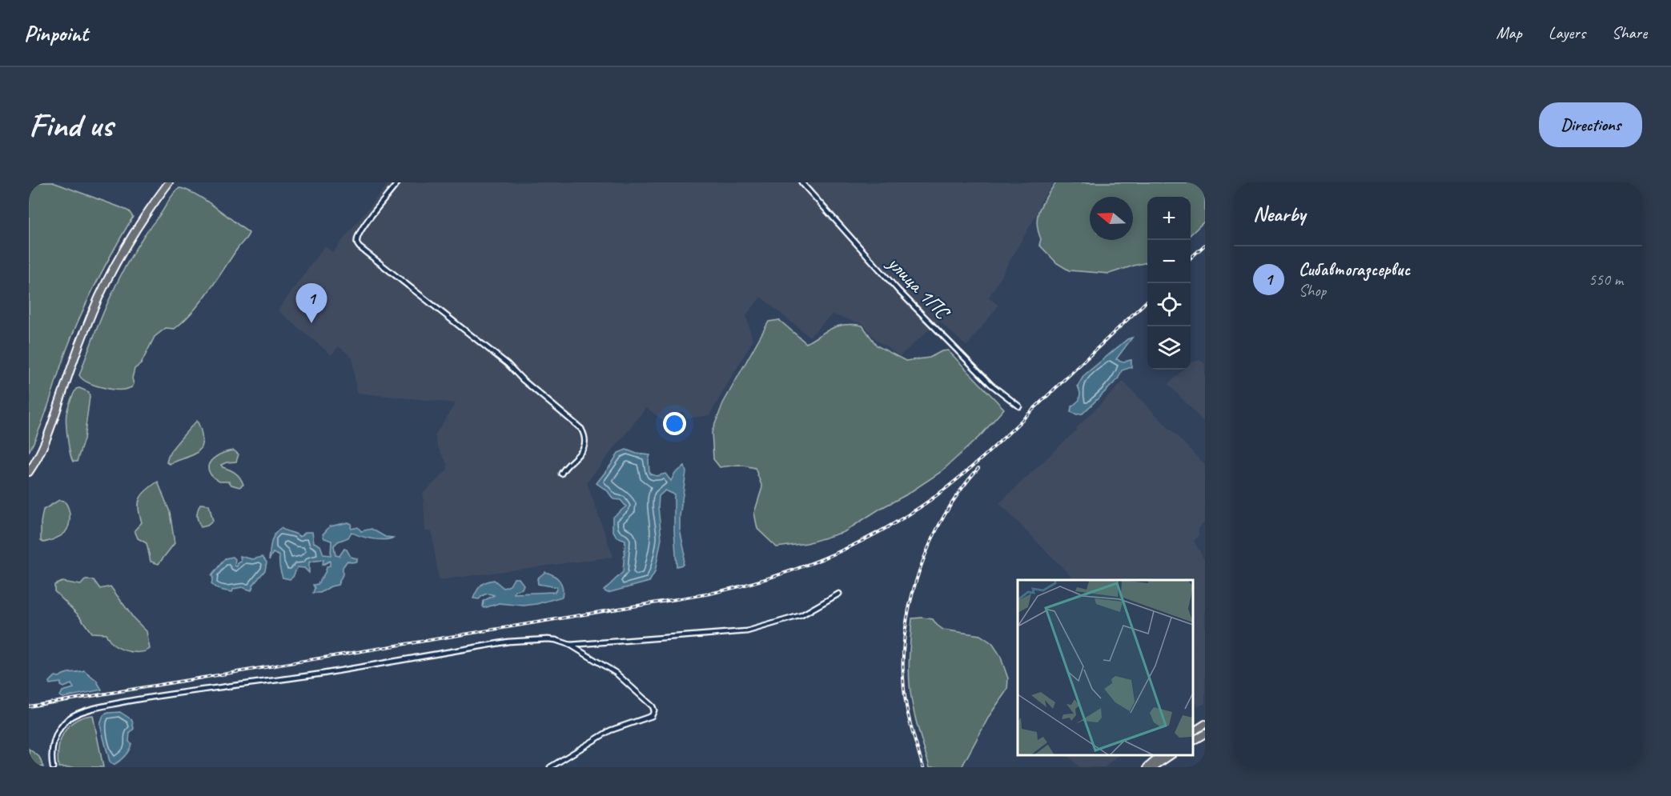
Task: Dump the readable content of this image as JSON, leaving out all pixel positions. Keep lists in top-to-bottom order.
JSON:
{
  "streets": {
    "street": ["улица 1ПС"]
  },
  "north": "left",
  "page": {
    "header": "Pinpoint",
    "nav": ["Map", "Layers", "Share"],
    "buttons": "Directions",
    "title": "Find us",
    "heading": "Nearby",
    "map_buttons": ["+", "−"],
    "list": [
      {
        "mark": "1",
        "name": "Сибавтогазсервис",
        "note": "Shop",
        "value": "550 m"
      }
    ],
    "pins": "1"
  }
}
